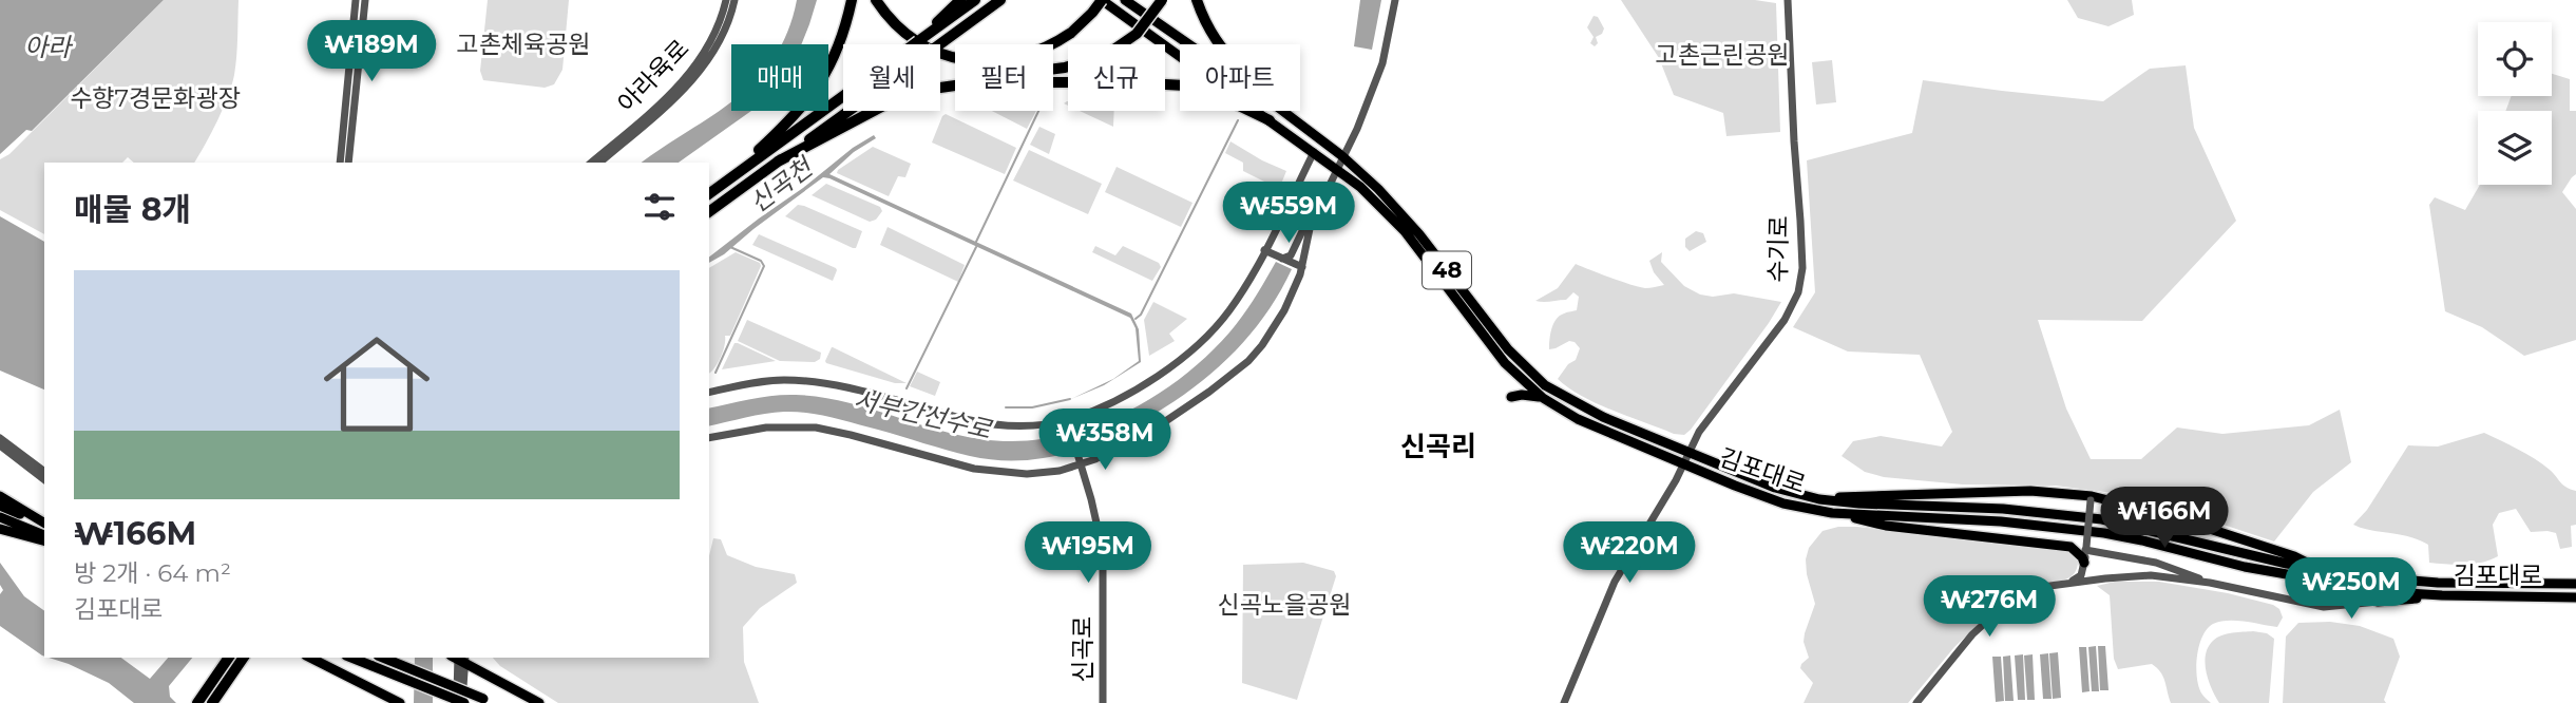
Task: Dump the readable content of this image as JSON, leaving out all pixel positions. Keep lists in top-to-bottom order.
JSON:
{
  "streets": {
    "main road": ["48", "김포대로"],
    "street": ["아라육로", "수기로", "신곡로"]
  },
  "crossings": [
    ["수기로", "김포대로"]
  ],
  "districts": ["신곡리"],
  "water": ["아라", "신곡천", "서부간선수로"],
  "parks": [
    "고촌체육공원",
    "고촌근린공원",
    "수향7경문화광장",
    "신곡노을공원"
  ],
  "page": {
    "price": [
      "₩189M",
      "₩559M",
      "₩358M",
      "₩166M",
      "₩195M",
      "₩220M",
      "₩250M",
      "₩276M"
    ],
    "chip": [
      "매매",
      "월세",
      "필터",
      "신규",
      "아파트"
    ],
    "heading": "매물 8개",
    "list": [
      {
        "name": "₩166M",
        "note": "방 2개 · 64 m² · 김포대로"
      }
    ]
  }
}
